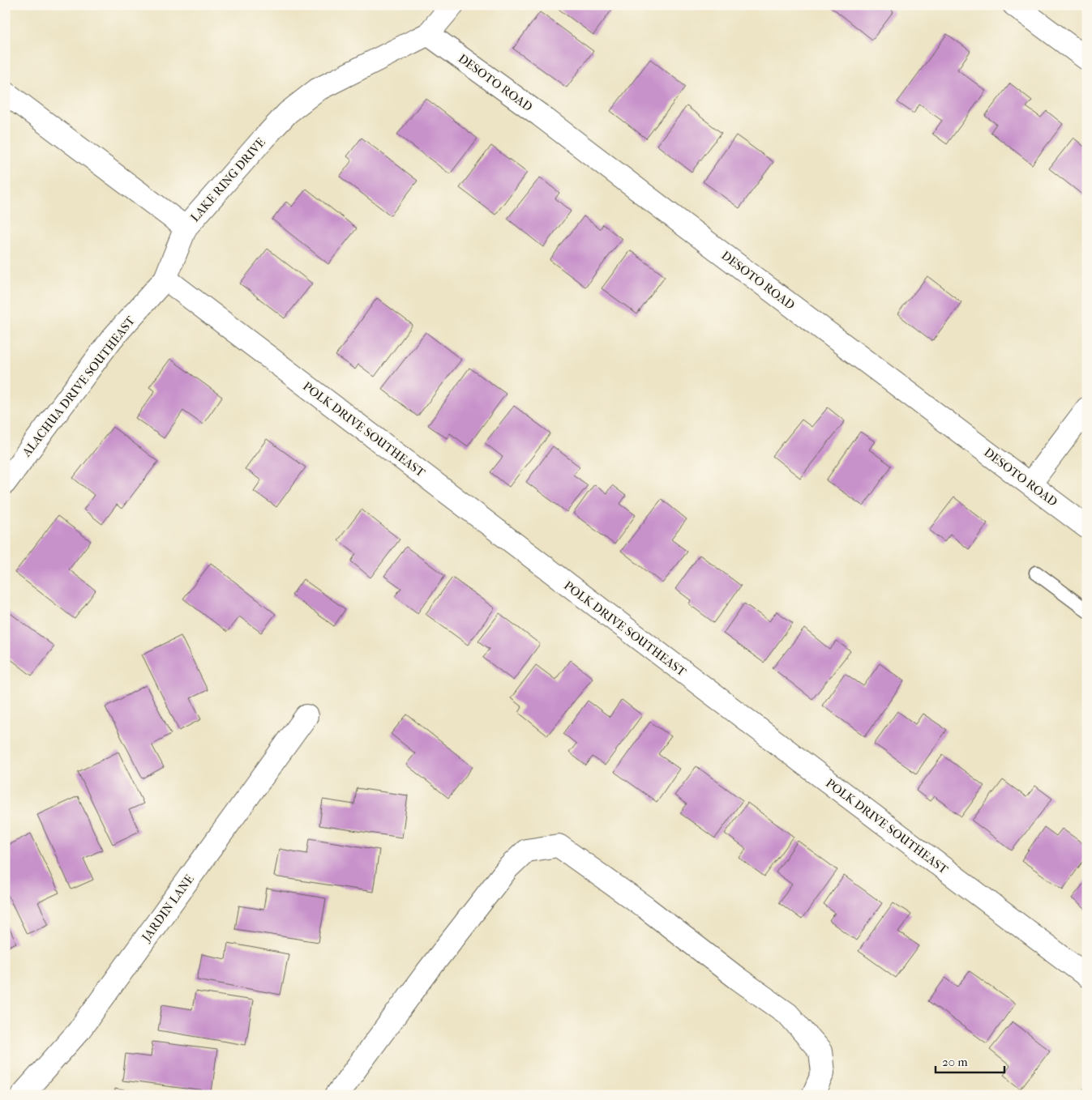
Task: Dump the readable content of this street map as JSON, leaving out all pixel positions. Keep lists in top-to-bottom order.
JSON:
{
  "streets": {
    "street": [
      "DESOTO ROAD",
      "LAKE RING DRIVE",
      "ALACHUA DRIVE SOUTHEAST",
      "POLK DRIVE SOUTHEAST",
      "JARDIN LANE"
    ]
  },
  "crossings": [
    ["DESOTO ROAD", "LAKE RING DRIVE"],
    ["LAKE RING DRIVE", "ALACHUA DRIVE SOUTHEAST"],
    ["ALACHUA DRIVE SOUTHEAST", "POLK DRIVE SOUTHEAST"]
  ],
  "scale_bar": "20 m"
}
